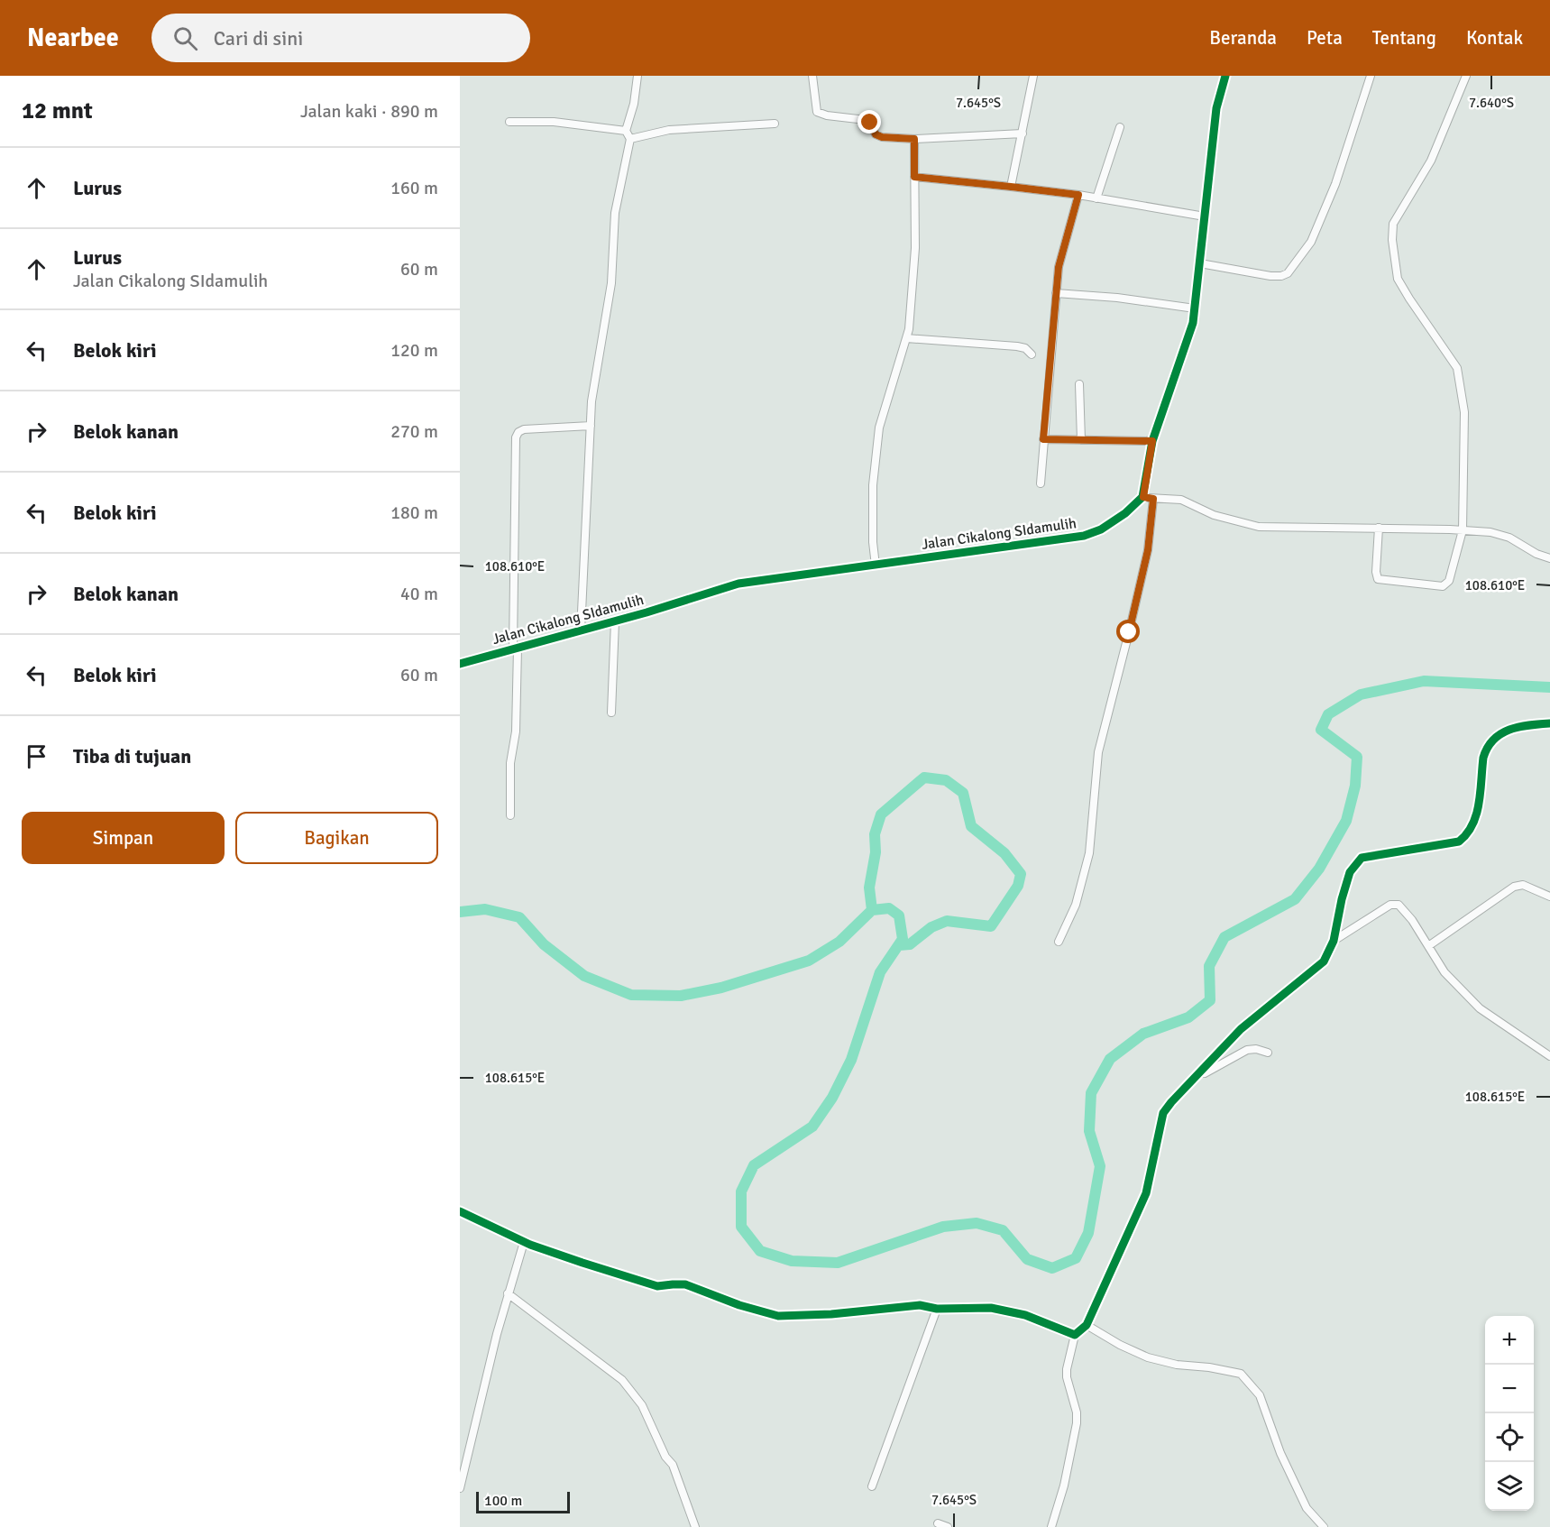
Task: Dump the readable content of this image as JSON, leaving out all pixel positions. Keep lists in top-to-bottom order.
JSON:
{
  "streets": {
    "street": ["Jalan Cikalong SIdamulih"]
  },
  "scale_bar": "100 m",
  "page": {
    "header": "Nearbee",
    "search": "Cari di sini",
    "nav": [
      "Beranda",
      "Peta",
      "Tentang",
      "Kontak"
    ],
    "heading": ["12 mnt", "Jalan kaki · 890 m"],
    "list": [
      ["Lurus", "160 m"],
      ["Lurus", "Jalan Cikalong SIdamulih", "60 m"],
      ["Belok kiri", "120 m"],
      ["Belok kanan", "270 m"],
      ["Belok kiri", "180 m"],
      ["Belok kanan", "40 m"],
      ["Belok kiri", "60 m"],
      "Tiba di tujuan"
    ],
    "buttons": ["Simpan", "Bagikan"],
    "map_buttons": ["+", "−"],
    "scale": "100 m"
  },
  "coordinates": [
    "7.645°S",
    "7.640°S",
    "108.610°E",
    "108.615°E"
  ]
}
